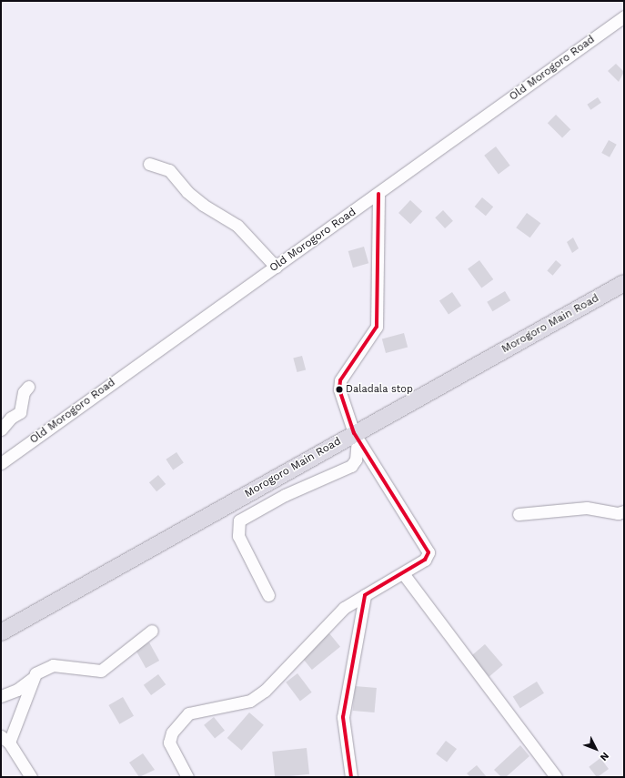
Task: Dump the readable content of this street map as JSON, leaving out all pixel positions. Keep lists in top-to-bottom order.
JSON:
{
  "streets": {
    "highway": ["Morogoro Main Road"],
    "street": ["Old Morogoro Road"]
  },
  "places": ["Daladala stop"],
  "north": "bottom right"
}
